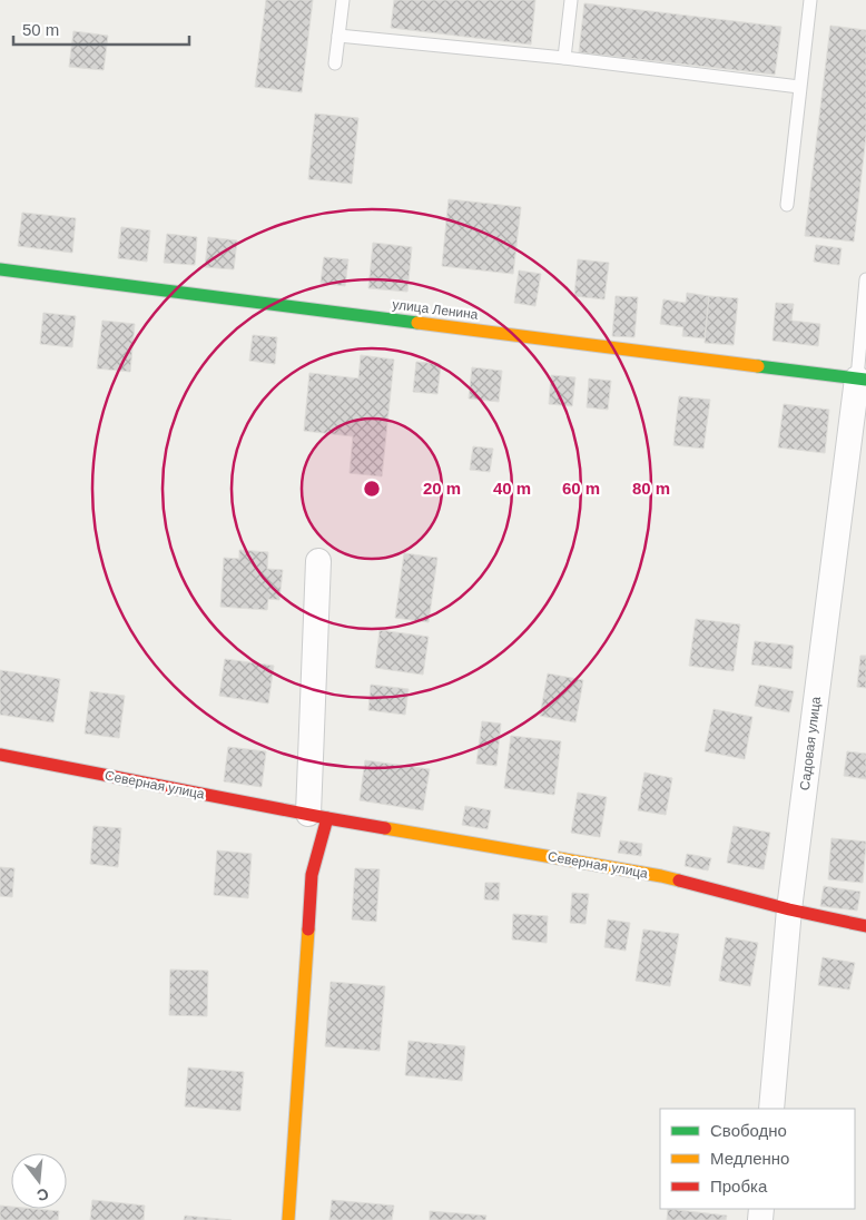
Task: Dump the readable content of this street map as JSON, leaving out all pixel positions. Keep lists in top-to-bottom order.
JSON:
{
  "streets": {
    "street": ["улица Ленина", "Садовая улица", "Северная улица"]
  },
  "crossings": [
    ["улица Ленина", "Садовая улица"],
    ["Садовая улица", "Северная улица"]
  ],
  "legend": ["Свободно", "Медленно", "Пробка"],
  "scale_bar": "50 m",
  "north": "bottom",
  "rings": [
    "20 m",
    "40 m",
    "60 m",
    "80 m"
  ]
}
